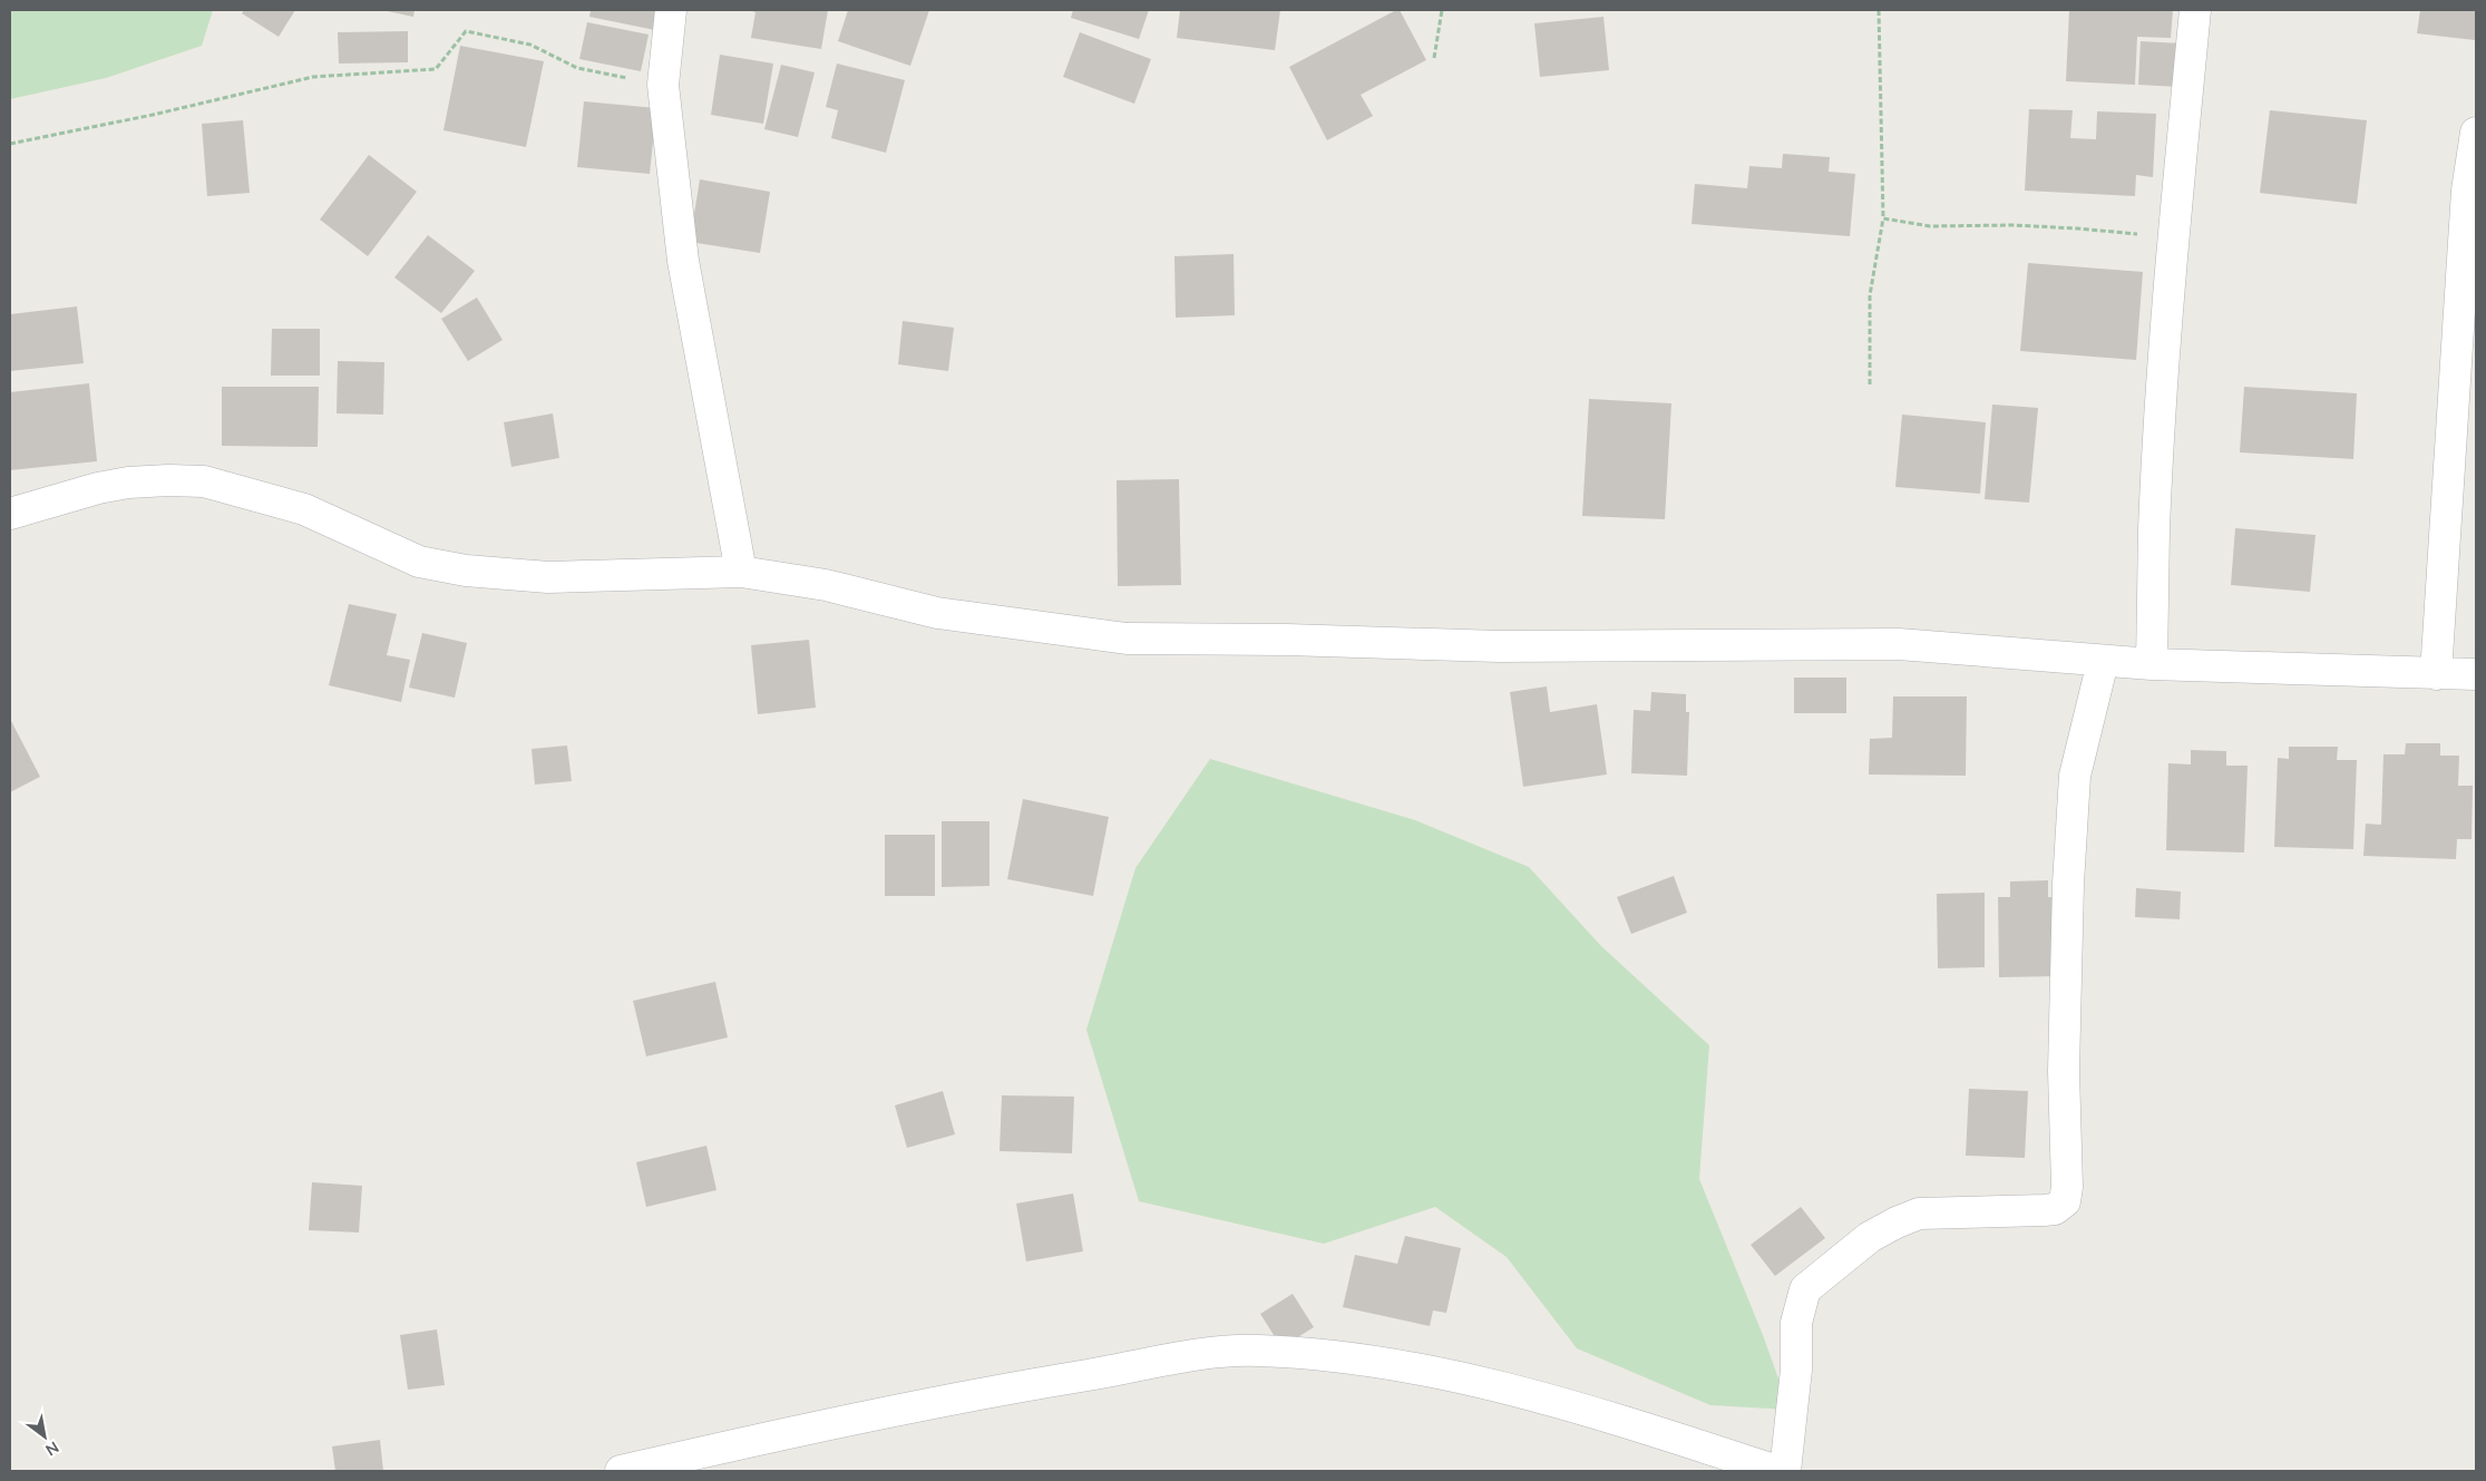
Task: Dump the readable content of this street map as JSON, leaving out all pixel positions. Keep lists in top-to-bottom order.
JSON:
{
  "north": "bottom right"
}
